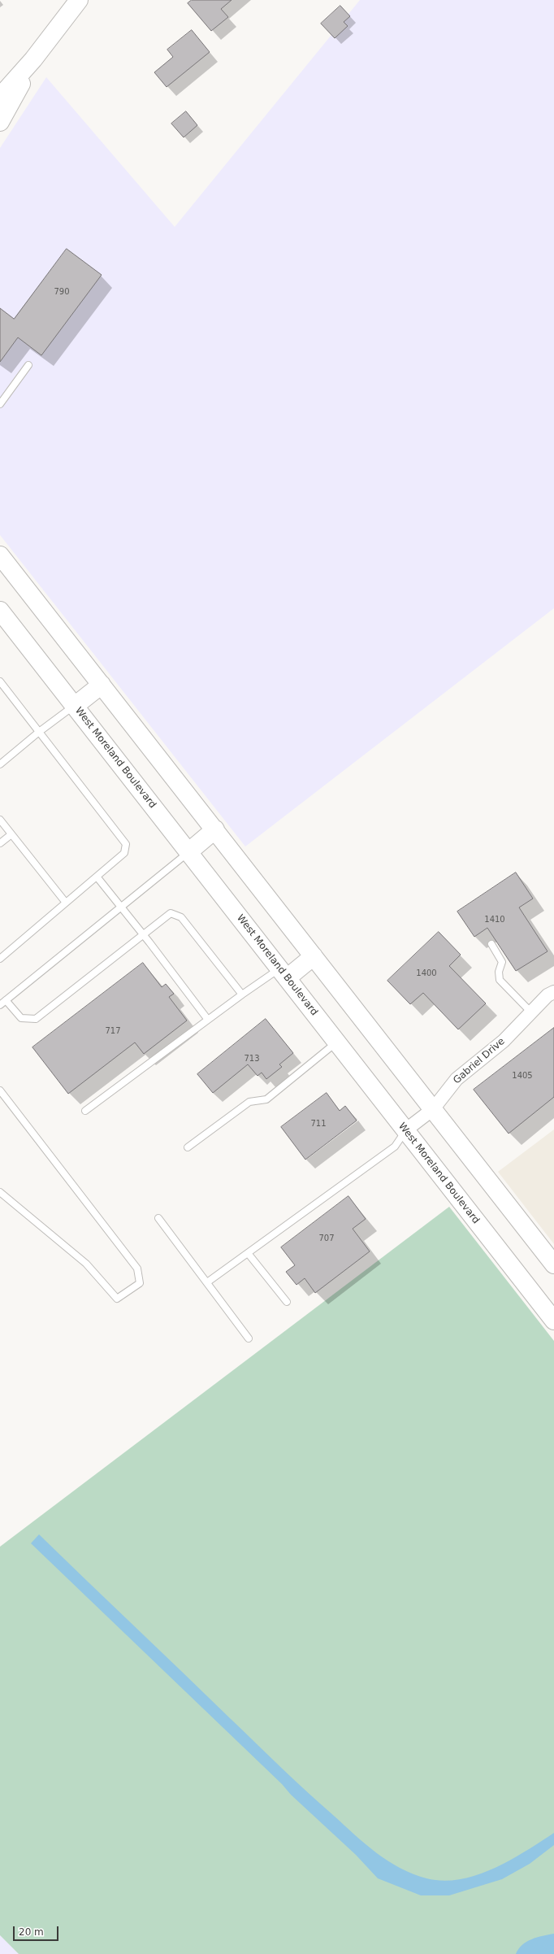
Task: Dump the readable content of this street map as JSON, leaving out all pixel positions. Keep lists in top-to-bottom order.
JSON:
{
  "streets": {
    "street": ["West Moreland Boulevard", "Gabriel Drive"]
  },
  "crossings": [
    ["West Moreland Boulevard", "Gabriel Drive"]
  ],
  "house_numbers": [
    "790",
    "1410",
    "1400",
    "717",
    "713",
    "1405",
    "711",
    "707"
  ],
  "scale_bar": "20 m"
}
